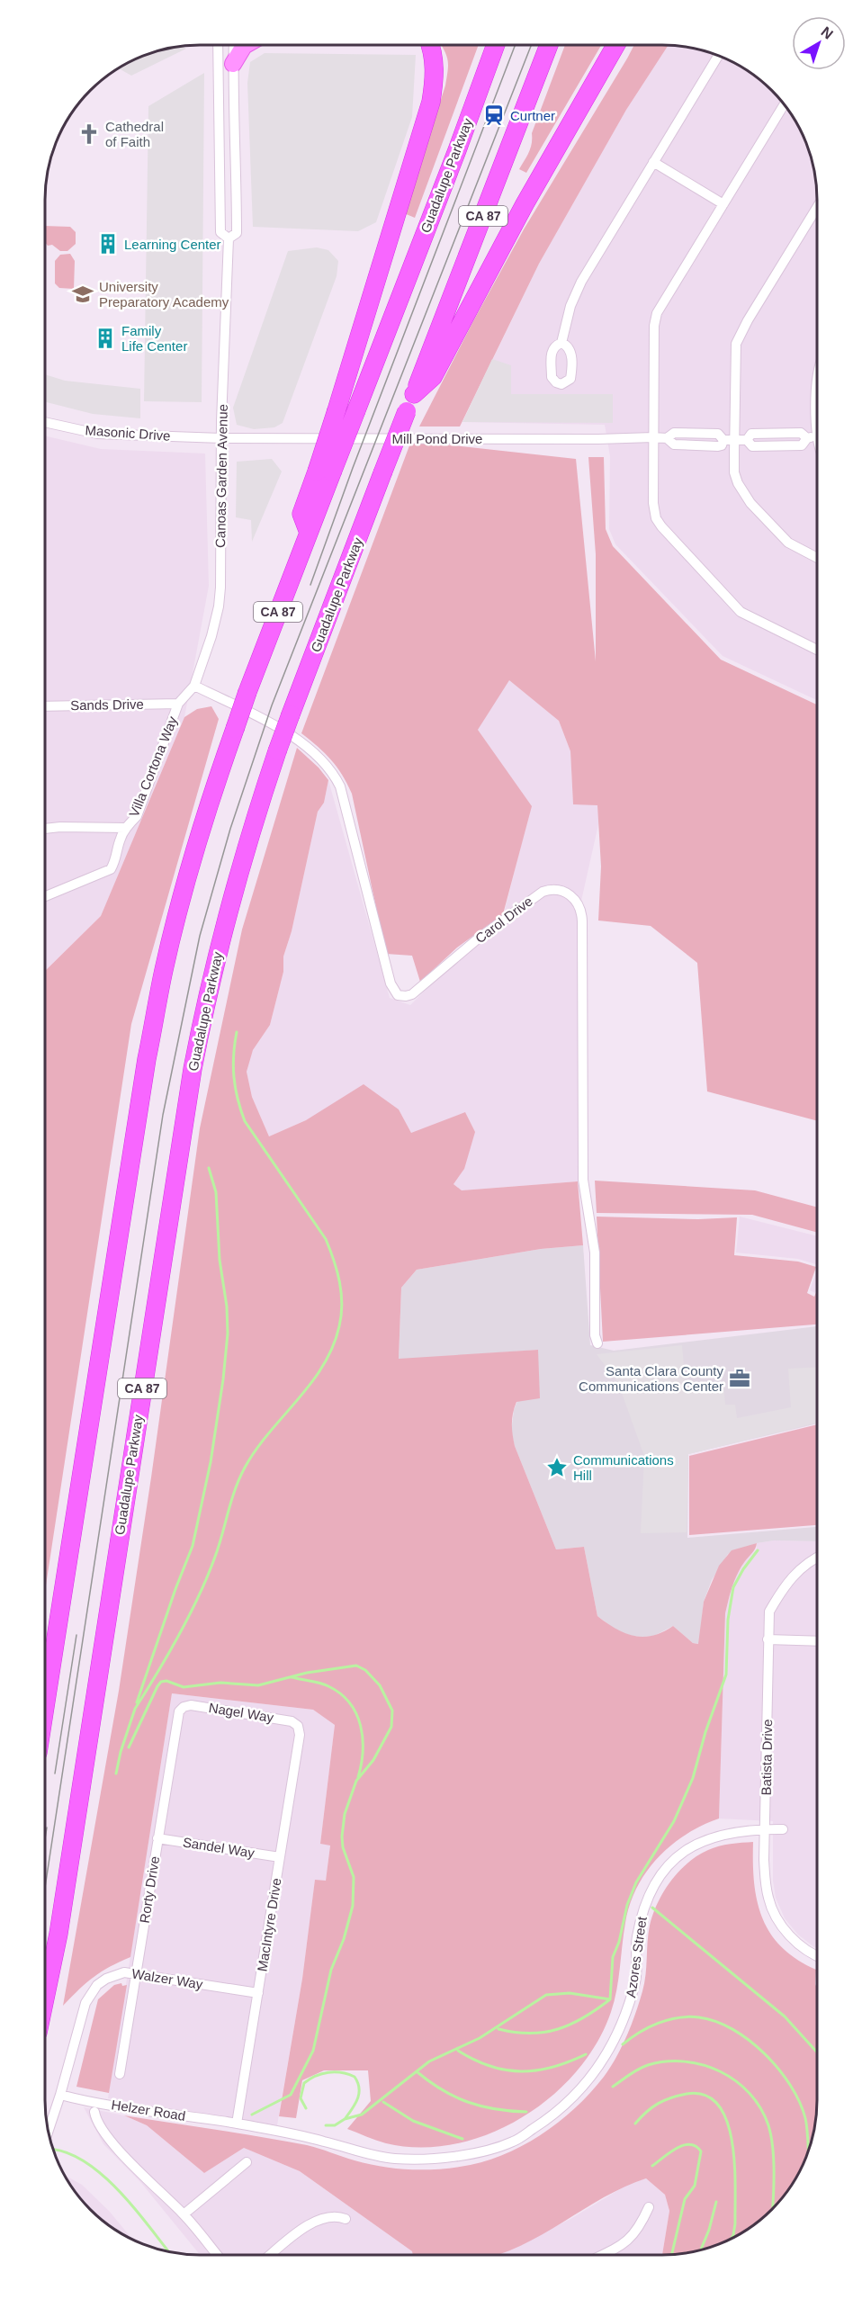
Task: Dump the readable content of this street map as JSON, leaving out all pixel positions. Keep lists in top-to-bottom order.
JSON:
{
  "streets": {
    "highway": ["Guadalupe Parkway", "CA 87"],
    "street": [
      "Masonic Drive",
      "Mill Pond Drive",
      "Canoas Garden Avenue",
      "Sands Drive",
      "Villa Cortona Way",
      "Carol Drive",
      "Nagel Way",
      "Batista Drive",
      "Sandel Way",
      "Rorty Drive",
      "MacIntyre Drive",
      "Azores Street",
      "Walzer Way",
      "Helzer Road"
    ]
  },
  "crossings": [
    ["Masonic Drive", "Mill Pond Drive"],
    ["Masonic Drive", "Canoas Garden Avenue"],
    ["Mill Pond Drive", "Canoas Garden Avenue"],
    ["Canoas Garden Avenue", "Sands Drive"],
    ["Canoas Garden Avenue", "Villa Cortona Way"],
    ["Canoas Garden Avenue", "Carol Drive"],
    ["Sands Drive", "Villa Cortona Way"],
    ["Nagel Way", "Rorty Drive"],
    ["Nagel Way", "MacIntyre Drive"],
    ["Batista Drive", "Azores Street"],
    ["Sandel Way", "Rorty Drive"],
    ["Sandel Way", "MacIntyre Drive"],
    ["Rorty Drive", "Walzer Way"],
    ["MacIntyre Drive", "Azores Street"],
    ["MacIntyre Drive", "Walzer Way"],
    ["MacIntyre Drive", "Helzer Road"],
    ["Azores Street", "Helzer Road"],
    ["Walzer Way", "Helzer Road"]
  ],
  "places": {
    "station": ["Curtner"],
    "church": ["Cathedral of Faith"],
    "building": ["Learning Center", "Family Life Center"],
    "school or university": ["University Preparatory Academy"],
    "office": ["Santa Clara County Communications Center"],
    "place": ["Communications Hill"]
  },
  "north": "top right"
}
